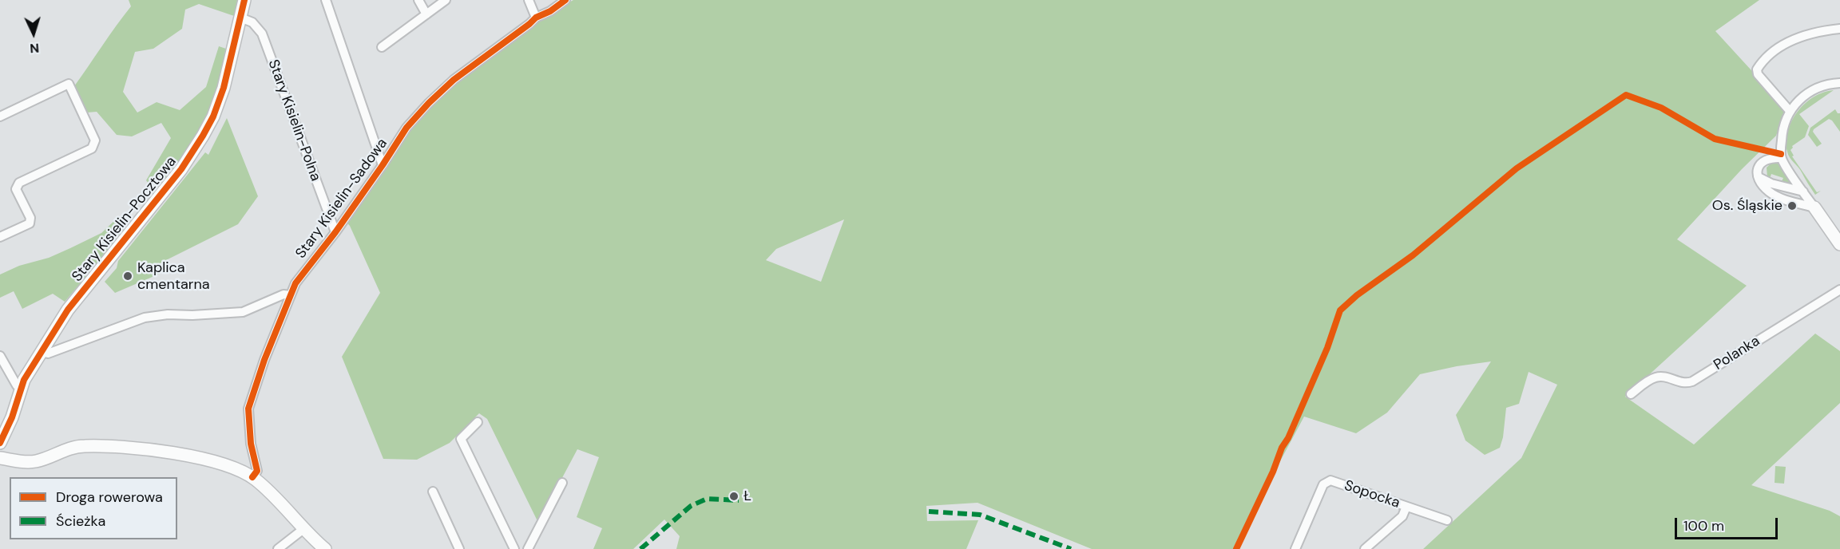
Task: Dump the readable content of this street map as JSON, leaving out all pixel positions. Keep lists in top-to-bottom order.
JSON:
{
  "streets": {
    "street": [
      "Stary Kisielin-Polna",
      "Stary Kisielin-Sadowa",
      "Stary Kisielin-Pocztowa",
      "Polanka",
      "Sopocka"
    ]
  },
  "crossings": [
    ["Stary Kisielin-Polna", "Stary Kisielin-Sadowa"],
    ["Stary Kisielin-Polna", "Stary Kisielin-Pocztowa"]
  ],
  "places": ["Os. Śląskie", "Kaplica cmentarna", "Ł"],
  "legend": ["Droga rowerowa", "Ścieżka"],
  "scale_bar": "100 m",
  "north": "bottom"
}
